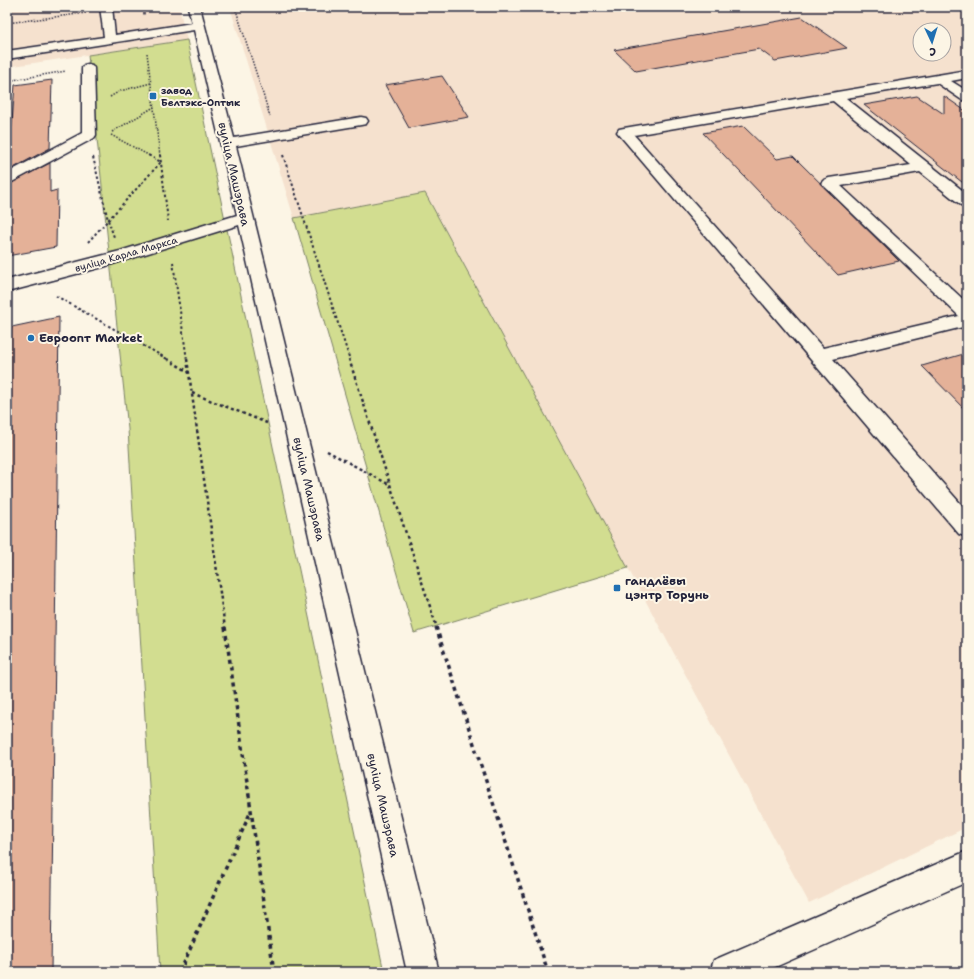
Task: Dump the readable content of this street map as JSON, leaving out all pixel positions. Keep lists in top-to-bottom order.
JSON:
{
  "streets": {
    "street": ["вуліца Машэрава", "вуліца Карла Маркса"]
  },
  "crossings": [
    ["вуліца Машэрава", "вуліца Карла Маркса"]
  ],
  "places": {
    "transit": ["завод Белтэкс-Оптык", "гандлёвы цэнтр Торунь"],
    "other": ["Евроопт Market"]
  },
  "north": "bottom"
}
